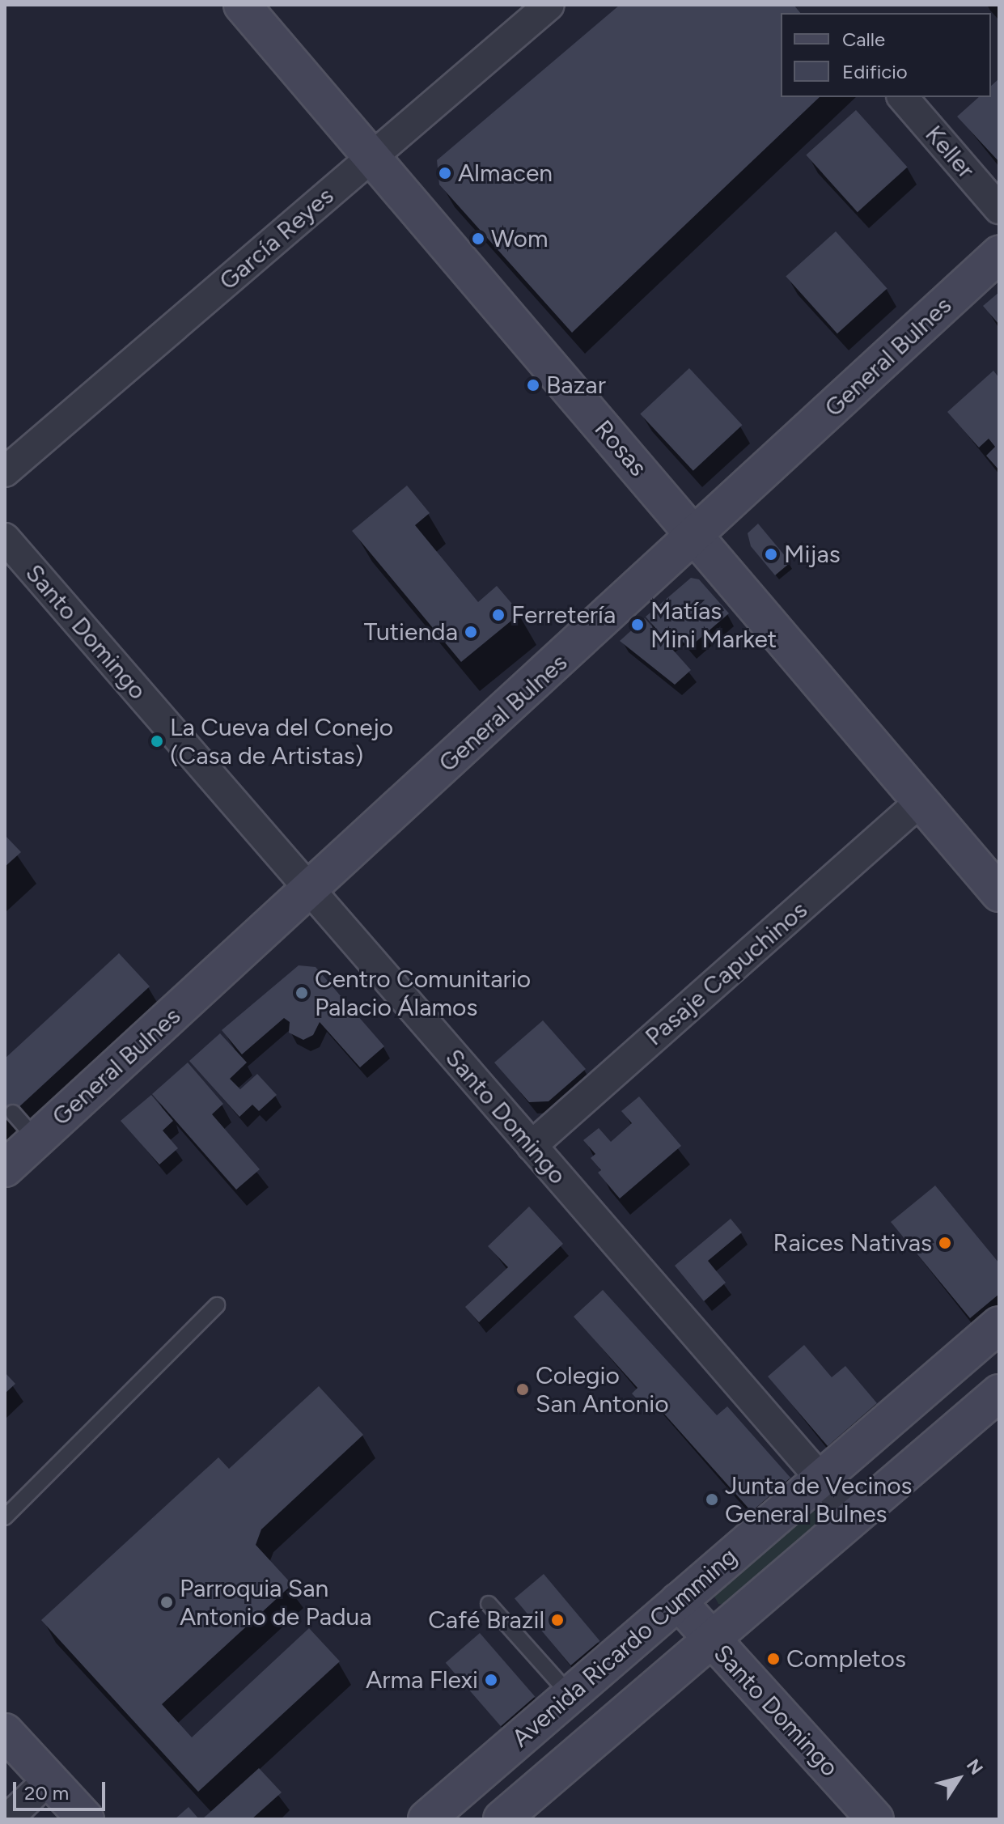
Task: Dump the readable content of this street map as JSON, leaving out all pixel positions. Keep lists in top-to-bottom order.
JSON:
{
  "streets": {
    "street": [
      "Keller",
      "García Reyes",
      "General Bulnes",
      "Rosas",
      "Santo Domingo",
      "Pasaje Capuchinos",
      "Avenida Ricardo Cumming"
    ]
  },
  "crossings": [
    ["García Reyes", "Rosas"],
    ["General Bulnes", "Rosas"],
    ["General Bulnes", "Santo Domingo"],
    ["Rosas", "Pasaje Capuchinos"],
    ["Santo Domingo", "Pasaje Capuchinos"],
    ["Santo Domingo", "Avenida Ricardo Cumming"]
  ],
  "places": [
    "Almacen",
    "Wom",
    "Bazar",
    "Mijas",
    "Ferretería",
    "Matías Mini Market",
    "Tutienda",
    "La Cueva del Conejo (Casa de Artistas)",
    "Centro Comunitario Palacio Álamos",
    "Raices Nativas",
    "Colegio San Antonio",
    "Junta de Vecinos General Bulnes",
    "Parroquia San Antonio de Padua",
    "Café Brazil",
    "Completos",
    "Arma Flexi"
  ],
  "legend": ["Calle", "Edificio"],
  "scale_bar": "20 m",
  "north": "top right"
}
